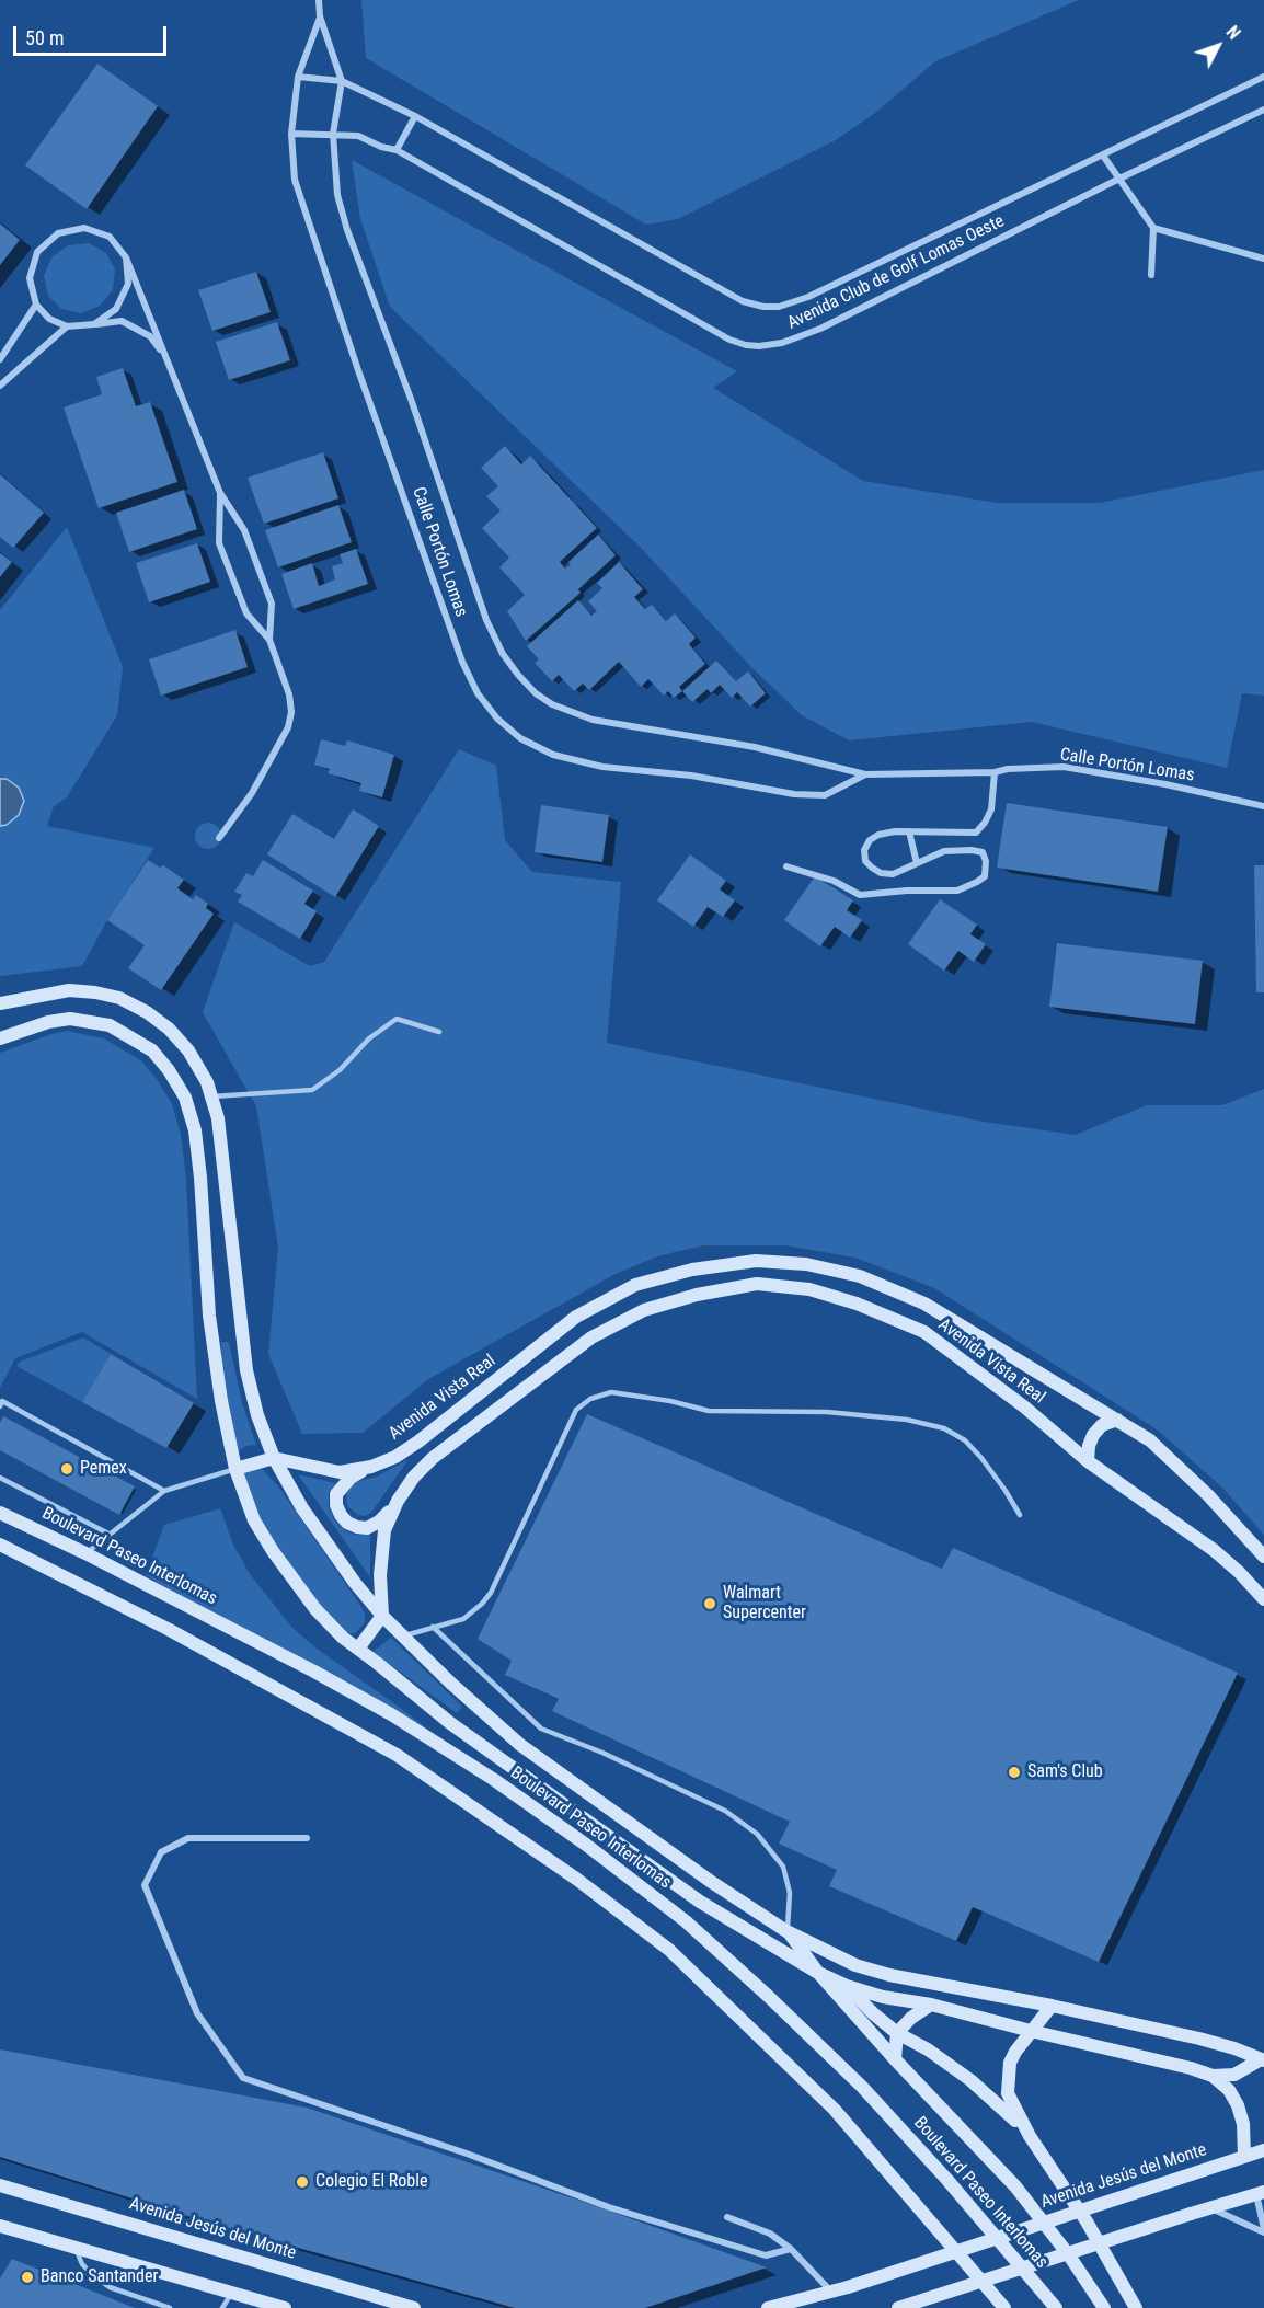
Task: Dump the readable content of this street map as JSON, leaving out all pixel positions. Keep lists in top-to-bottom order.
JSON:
{
  "streets": {
    "main road": ["Avenida Vista Real", "Boulevard Paseo Interlomas", "Avenida Jesús del Monte"],
    "street": ["Avenida Club de Golf Lomas Oeste", "Calle Portón Lomas"]
  },
  "crossings": [
    ["Avenida Club de Golf Lomas Oeste", "Calle Portón Lomas"]
  ],
  "places": [
    "Pemex",
    "Walmart Supercenter",
    "Sam's Club",
    "Colegio El Roble",
    "Banco Santander"
  ],
  "scale_bar": "50 m",
  "north": "top right"
}
